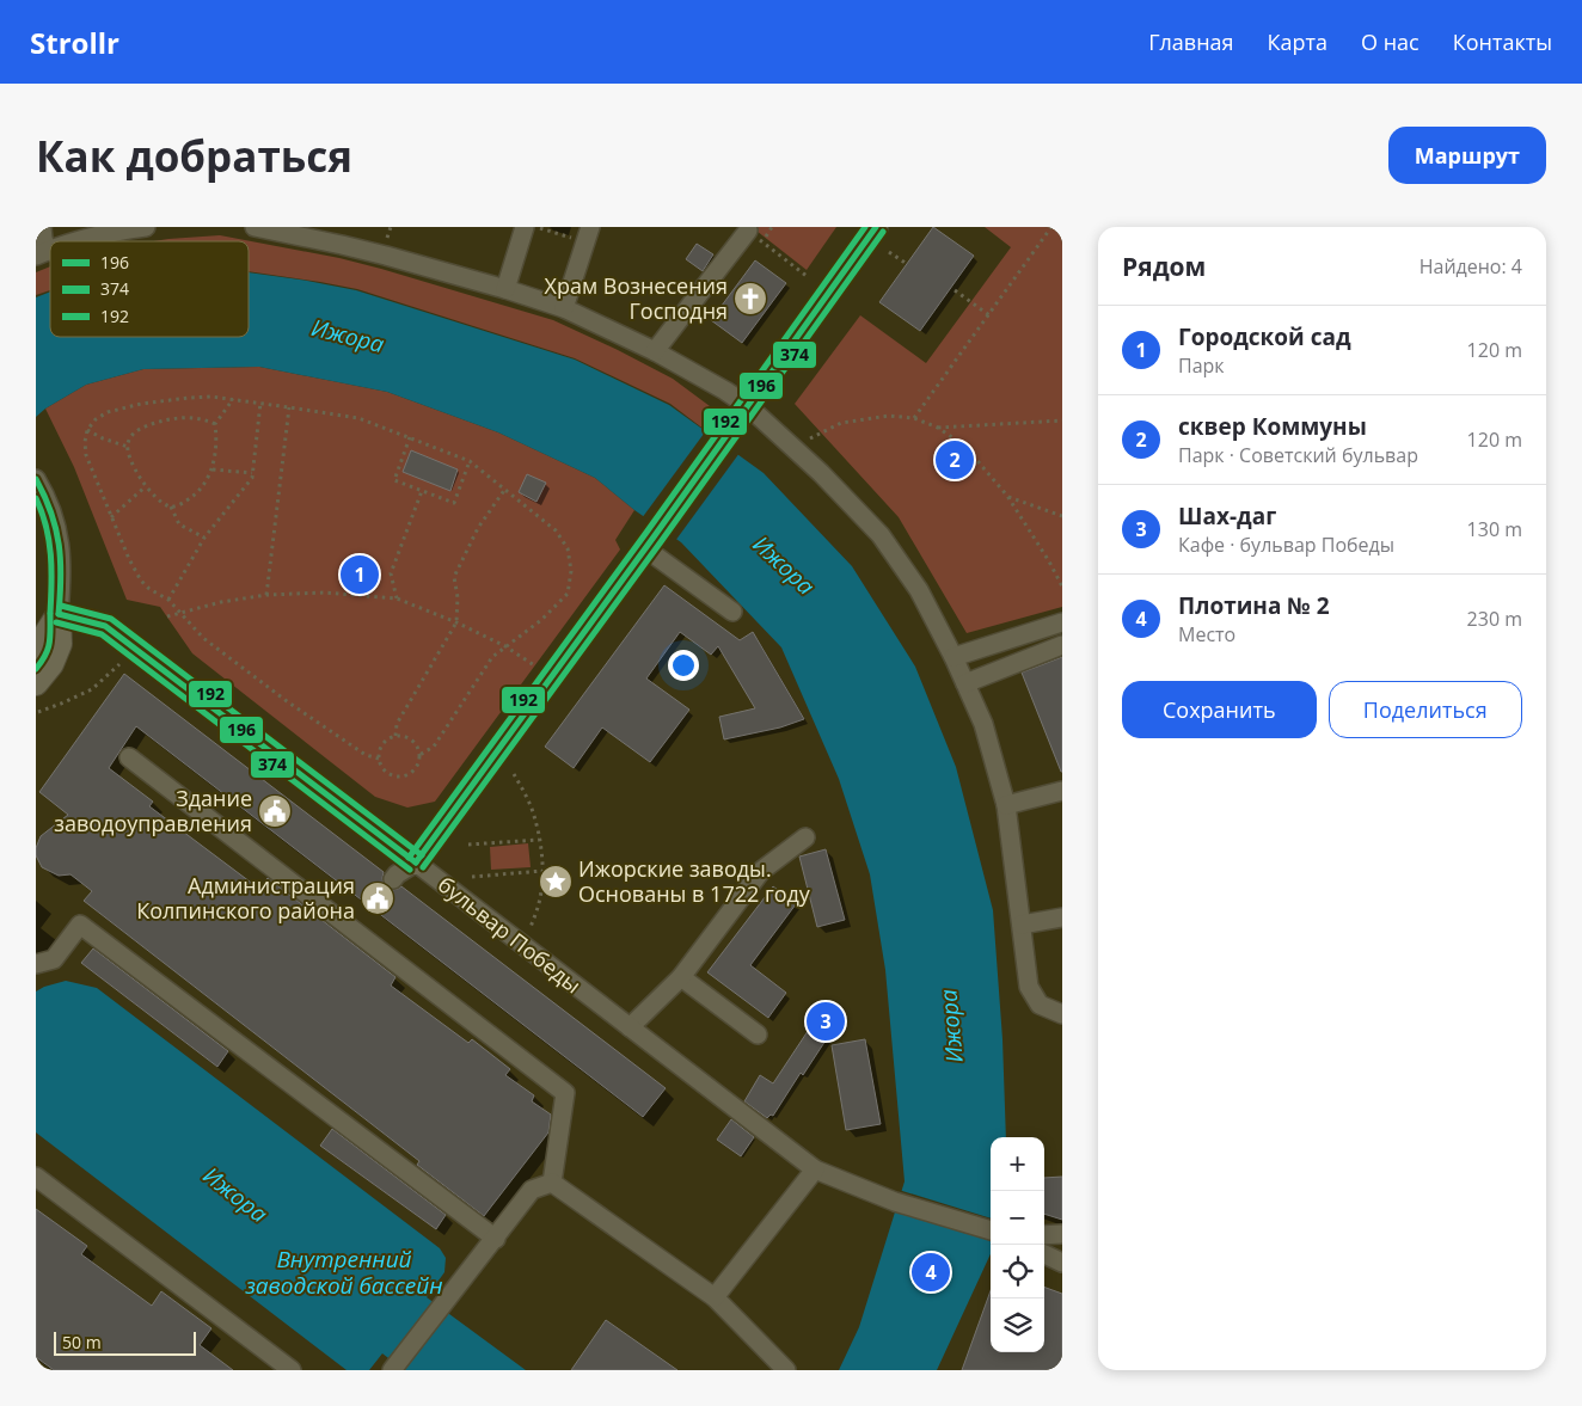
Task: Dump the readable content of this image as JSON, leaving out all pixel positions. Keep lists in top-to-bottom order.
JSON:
{
  "streets": {
    "main road": ["бульвар Победы"]
  },
  "water": ["Ижора", "Внутренний заводской бассейн"],
  "places": {
    "church": ["Храм Вознесения Господня"],
    "public building": ["Здание заводоуправления", "Администрация Колпинского района"],
    "place": ["Ижорские заводы. Основаны в 1722 году"]
  },
  "lines": ["transit line 196", "transit line 192", "transit line 374"],
  "legend": ["196", "374", "192"],
  "scale_bar": "50 m",
  "page": {
    "header": "Strollr",
    "nav": [
      "Главная",
      "Карта",
      "О нас",
      "Контакты"
    ],
    "buttons": [
      "Маршрут",
      ["Сохранить", "Поделиться"]
    ],
    "title": "Как добраться",
    "heading": ["Рядом", "Найдено: 4"],
    "list": [
      {
        "mark": "1",
        "name": "Городской сад",
        "note": "Парк",
        "value": "120 m"
      },
      {
        "mark": "2",
        "name": "сквер Коммуны",
        "note": "Парк · Советский бульвар",
        "value": "120 m"
      },
      {
        "mark": "3",
        "name": "Шах-даг",
        "note": "Кафе · бульвар Победы",
        "value": "130 m"
      },
      {
        "mark": "4",
        "name": "Плотина № 2",
        "note": "Место",
        "value": "230 m"
      }
    ],
    "pins": [
      "2",
      "1",
      "3",
      "4"
    ],
    "map_buttons": ["+", "−"],
    "scale": "50 m"
  }
}
